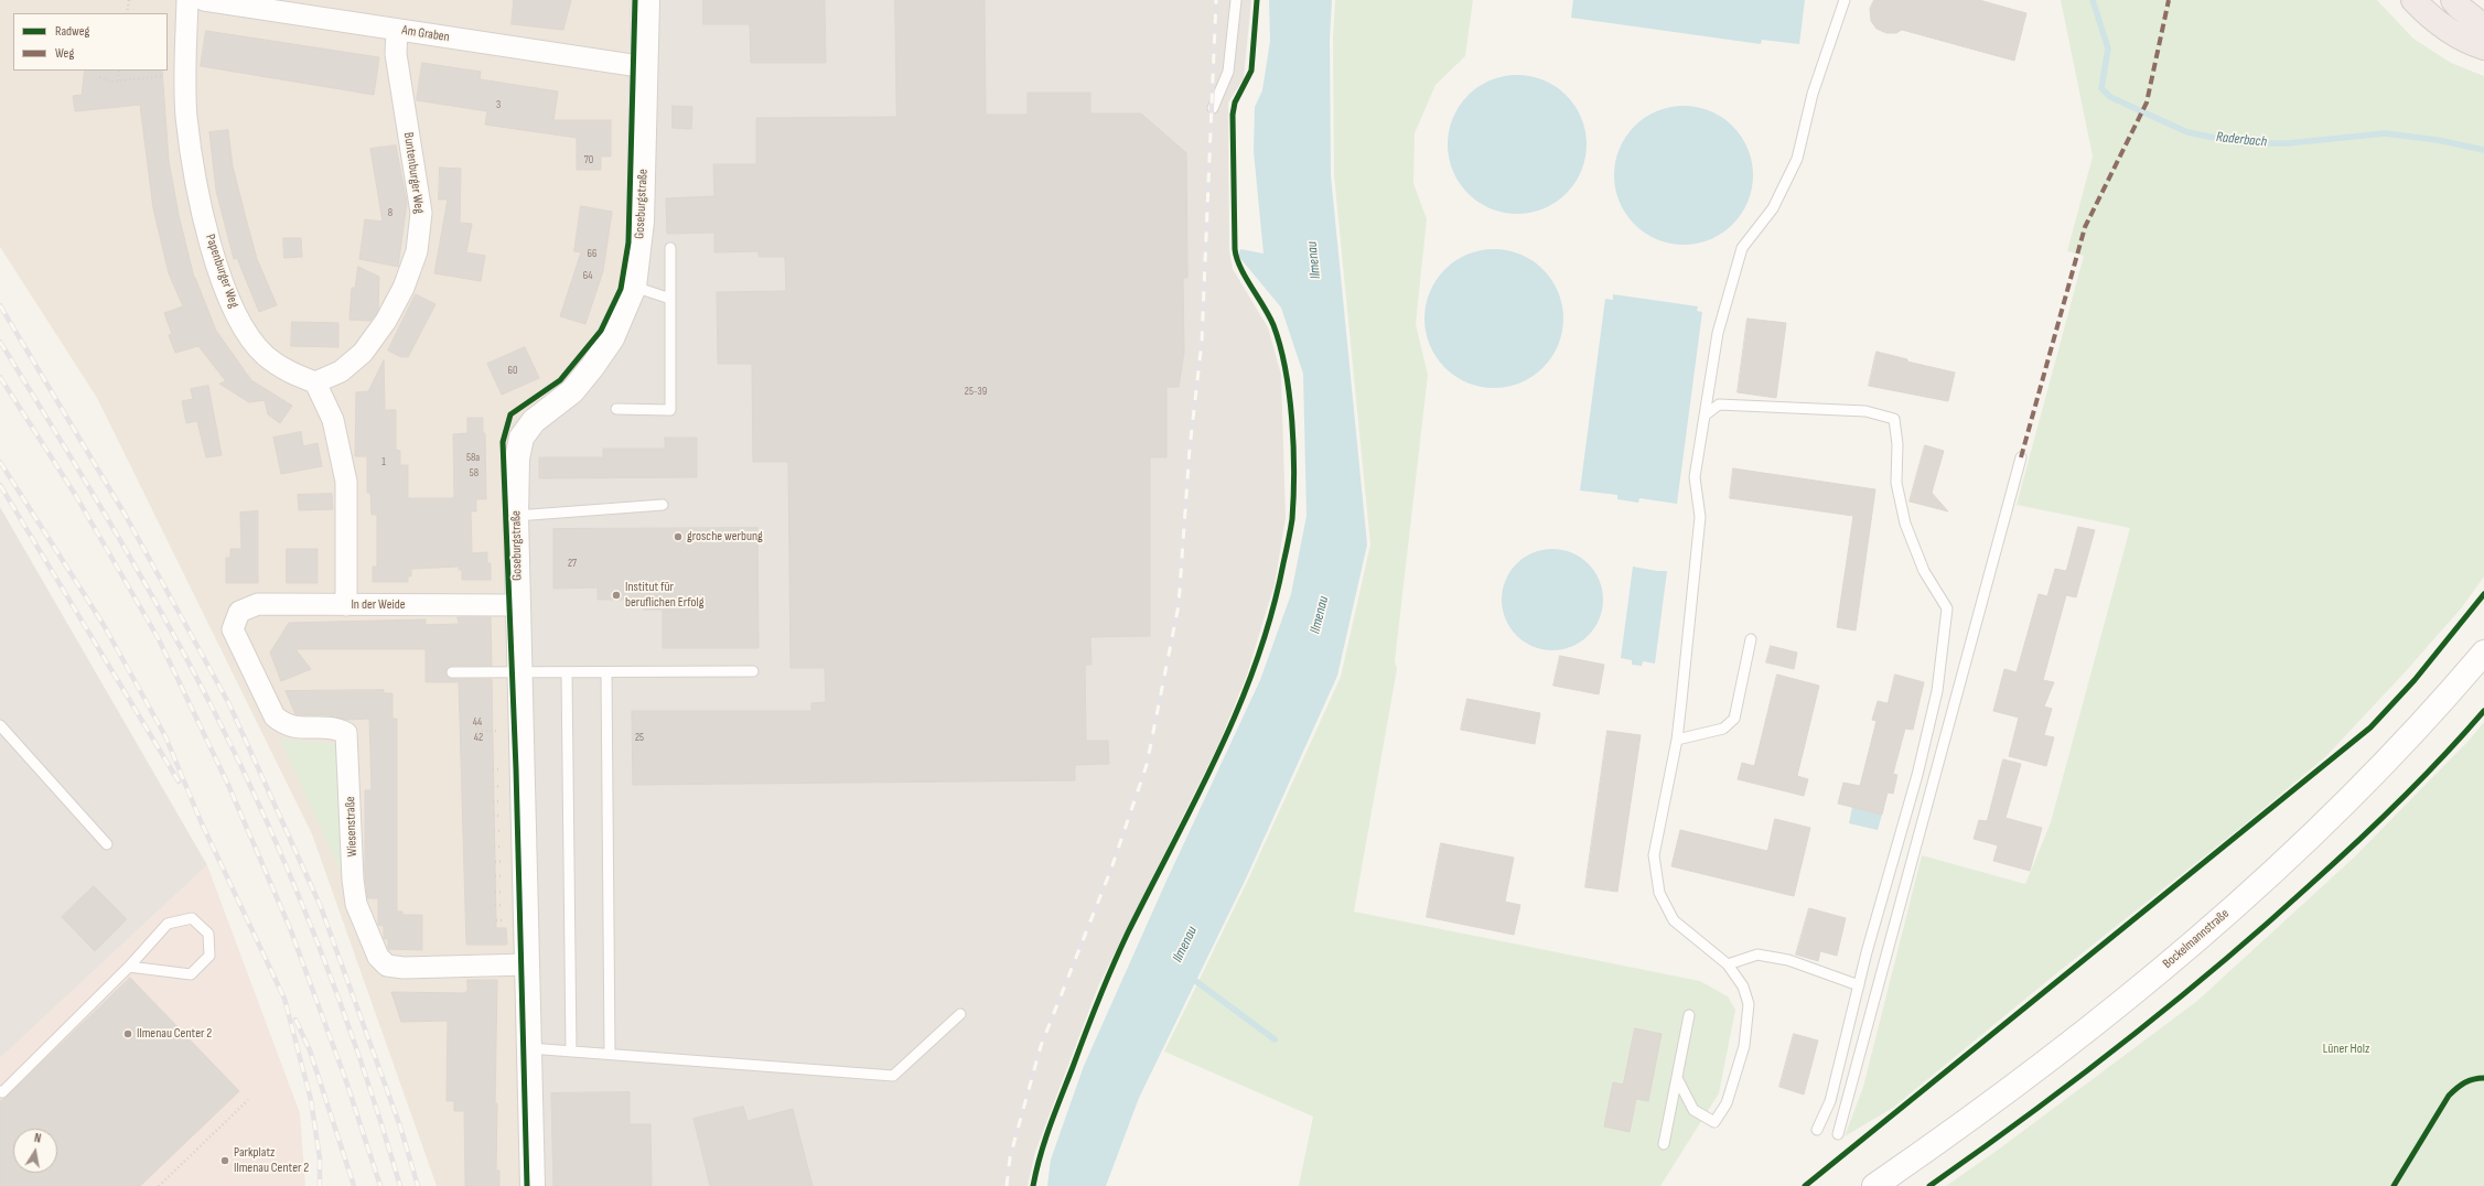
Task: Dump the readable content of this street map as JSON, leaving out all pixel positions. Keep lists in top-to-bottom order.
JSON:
{
  "streets": {
    "street": [
      "Am Graben",
      "Buntenburger Weg",
      "Goseburgstraße",
      "Papenburger Weg",
      "In der Weide",
      "Wiesenstraße",
      "Bockelmannstraße"
    ]
  },
  "crossings": [
    ["Am Graben", "Buntenburger Weg"],
    ["Am Graben", "Goseburgstraße"],
    ["Buntenburger Weg", "Papenburger Weg"],
    ["Goseburgstraße", "In der Weide"],
    ["Goseburgstraße", "Wiesenstraße"],
    ["In der Weide", "Wiesenstraße"]
  ],
  "water": ["Raderbach", "Ilmenau"],
  "parks": ["Lüner Holz"],
  "places": [
    "grosche werbung",
    "Institut für beruflichen Erfolg",
    "Ilmenau Center 2",
    "Parkplatz Ilmenau Center 2"
  ],
  "house_numbers": [
    "3",
    "70",
    "8",
    "66",
    "64",
    "60",
    "25-39",
    "58a",
    "1",
    "58",
    "27",
    "44",
    "42",
    "25"
  ],
  "legend": ["Radweg", "Weg"],
  "north": "top"
}
